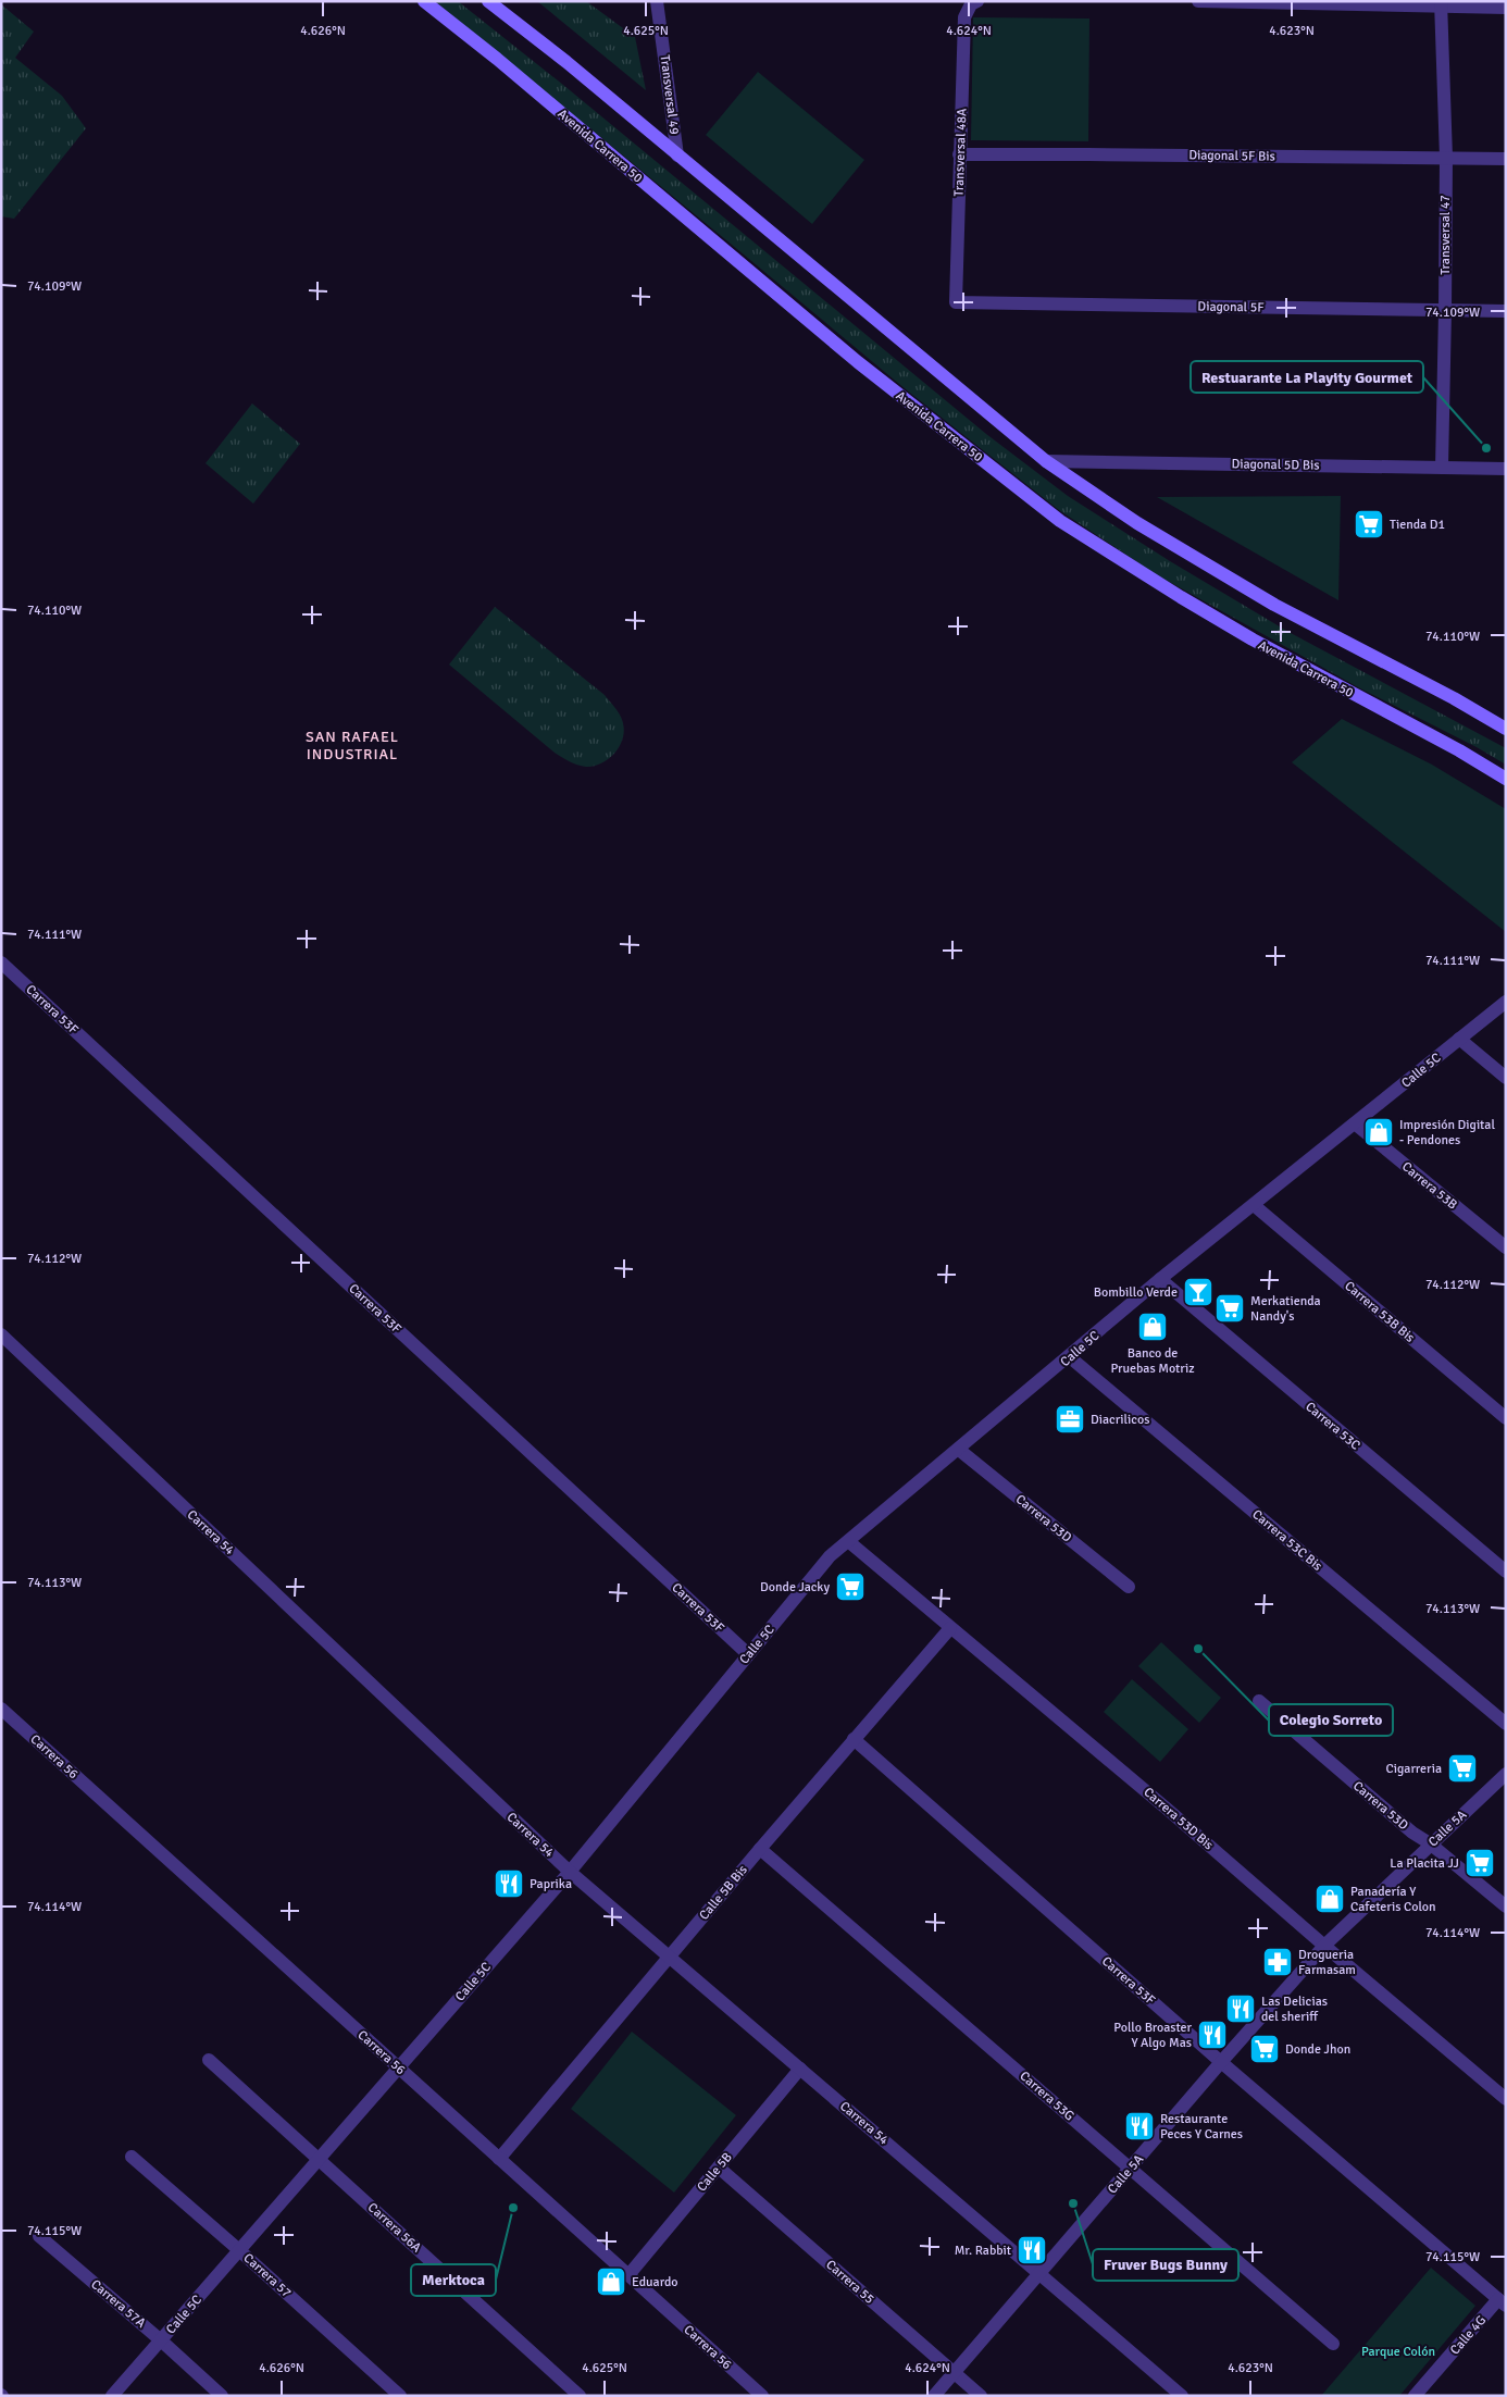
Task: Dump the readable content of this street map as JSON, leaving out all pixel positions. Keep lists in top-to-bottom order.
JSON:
{
  "streets": {
    "main road": ["Avenida Carrera 50"],
    "street": [
      "Transversal 49",
      "Transversal 48A",
      "Diagonal 5F Bis",
      "Transversal 47",
      "Diagonal 5F",
      "Diagonal 5D Bis",
      "Carrera 53F",
      "Calle 5C",
      "Carrera 53B",
      "Carrera 53B Bis",
      "Carrera 53C",
      "Carrera 53D",
      "Carrera 54",
      "Carrera 53C Bis",
      "Carrera 56",
      "Carrera 53D Bis",
      "Calle 5A",
      "Calle 5B Bis",
      "Carrera 53G",
      "Calle 5B",
      "Carrera 56A",
      "Carrera 57",
      "Carrera 55",
      "Carrera 57A",
      "Calle 4G"
    ]
  },
  "crossings": [
    ["Transversal 48A", "Diagonal 5F Bis"],
    ["Transversal 48A", "Diagonal 5F"],
    ["Diagonal 5F Bis", "Transversal 47"],
    ["Transversal 47", "Diagonal 5F"],
    ["Transversal 47", "Diagonal 5D Bis"],
    ["Carrera 53F", "Calle 5C"],
    ["Carrera 53F", "Calle 5A"],
    ["Carrera 53F", "Calle 5B Bis"],
    ["Carrera 53F", "Calle 4G"],
    ["Calle 5C", "Carrera 53B"],
    ["Calle 5C", "Carrera 53B Bis"],
    ["Calle 5C", "Carrera 53C"],
    ["Calle 5C", "Carrera 53D"],
    ["Calle 5C", "Carrera 54"],
    ["Calle 5C", "Carrera 53C Bis"],
    ["Calle 5C", "Carrera 56"],
    ["Calle 5C", "Carrera 53D Bis"],
    ["Calle 5C", "Carrera 56A"],
    ["Calle 5C", "Carrera 57"],
    ["Calle 5C", "Carrera 57A"],
    ["Carrera 53D", "Calle 5A"],
    ["Carrera 54", "Calle 5A"],
    ["Carrera 54", "Calle 5B Bis"],
    ["Carrera 54", "Calle 5B"],
    ["Carrera 56", "Calle 5B Bis"],
    ["Carrera 56", "Calle 5B"],
    ["Carrera 53D Bis", "Calle 5A"],
    ["Carrera 53D Bis", "Calle 5B Bis"],
    ["Calle 5A", "Carrera 53G"],
    ["Calle 5A", "Carrera 55"],
    ["Calle 5B Bis", "Carrera 53G"],
    ["Calle 5B", "Carrera 55"]
  ],
  "districts": ["SAN RAFAEL INDUSTRIAL"],
  "parks": ["Parque Colón"],
  "places": {
    "other": [
      "Restuarante La Playity Gourmet",
      "Colegio Sorreto",
      "Fruver Bugs Bunny",
      "Merktoca"
    ],
    "supermarket": [
      "Tienda D1",
      "Merkatienda Nandy's",
      "Donde Jacky",
      "Cigarreria",
      "La Placita JJ",
      "Donde Jhon"
    ],
    "shop": [
      "Impresión Digital - Pendones",
      "Banco de Pruebas Motriz",
      "Panadería Y Cafeteris Colon",
      "Eduardo"
    ],
    "bar": ["Bombillo Verde"],
    "office": ["Diacrilicos"],
    "restaurant": [
      "Paprika",
      "Las Delicias del sheriff",
      "Pollo Broaster Y Algo Mas",
      "Restaurante Peces Y Carnes",
      "Mr. Rabbit"
    ],
    "pharmacy": ["Drogueria Farmasam"]
  },
  "coordinates": [
    "4.626°N",
    "4.625°N",
    "4.624°N",
    "4.623°N",
    "74.109°W",
    "74.110°W",
    "74.111°W",
    "74.112°W",
    "74.113°W",
    "74.114°W",
    "74.115°W"
  ]
}
